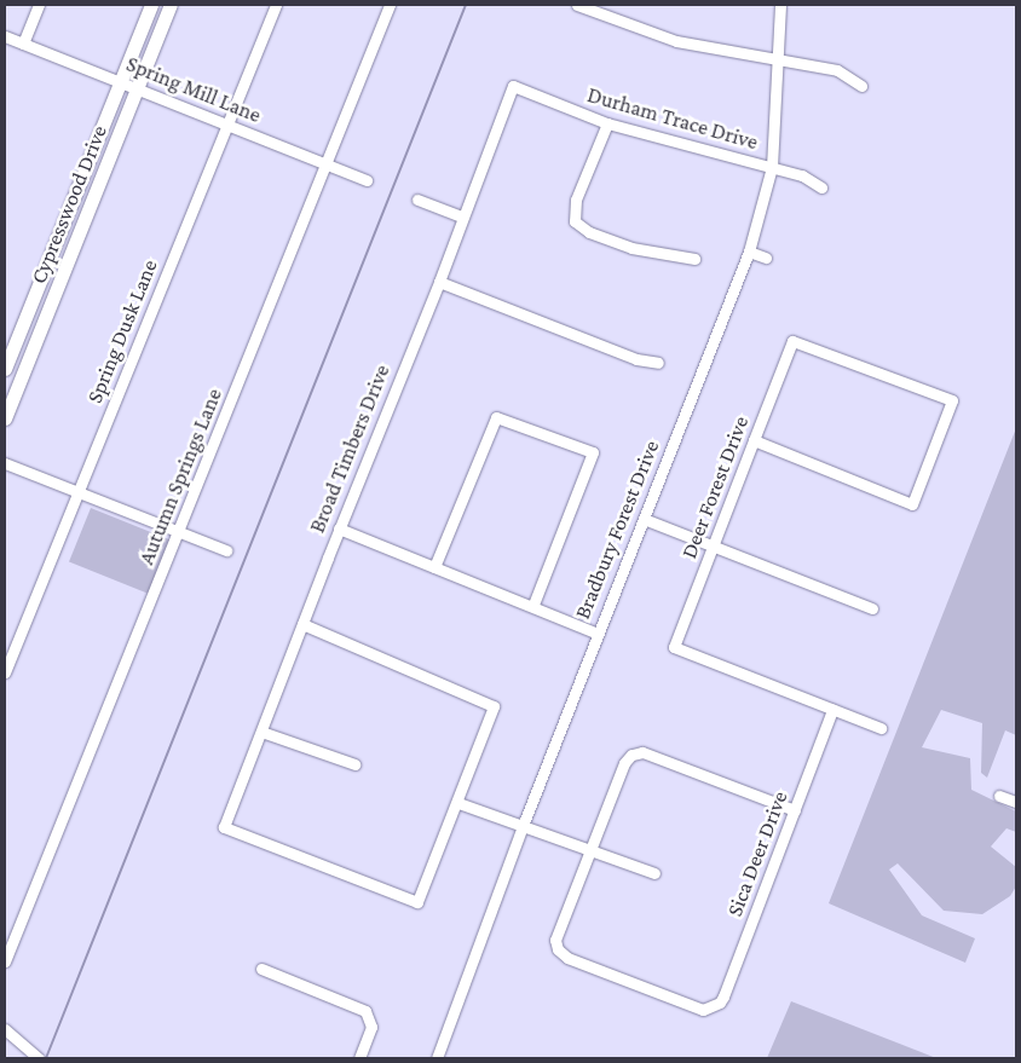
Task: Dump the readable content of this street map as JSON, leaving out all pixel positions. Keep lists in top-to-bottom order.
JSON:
{
  "streets": {
    "main road": ["Cypresswood Drive"],
    "street": [
      "Spring Mill Lane",
      "Durham Trace Drive",
      "Spring Dusk Lane",
      "Broad Timbers Drive",
      "Autumn Springs Lane",
      "Deer Forest Drive",
      "Bradbury Forest Drive",
      "Sica Deer Drive"
    ]
  },
  "crossings": [
    ["Spring Mill Lane", "Cypresswood Drive"],
    ["Spring Mill Lane", "Spring Dusk Lane"],
    ["Spring Mill Lane", "Autumn Springs Lane"],
    ["Durham Trace Drive", "Broad Timbers Drive"],
    ["Durham Trace Drive", "Bradbury Forest Drive"],
    ["Deer Forest Drive", "Sica Deer Drive"]
  ]
}
